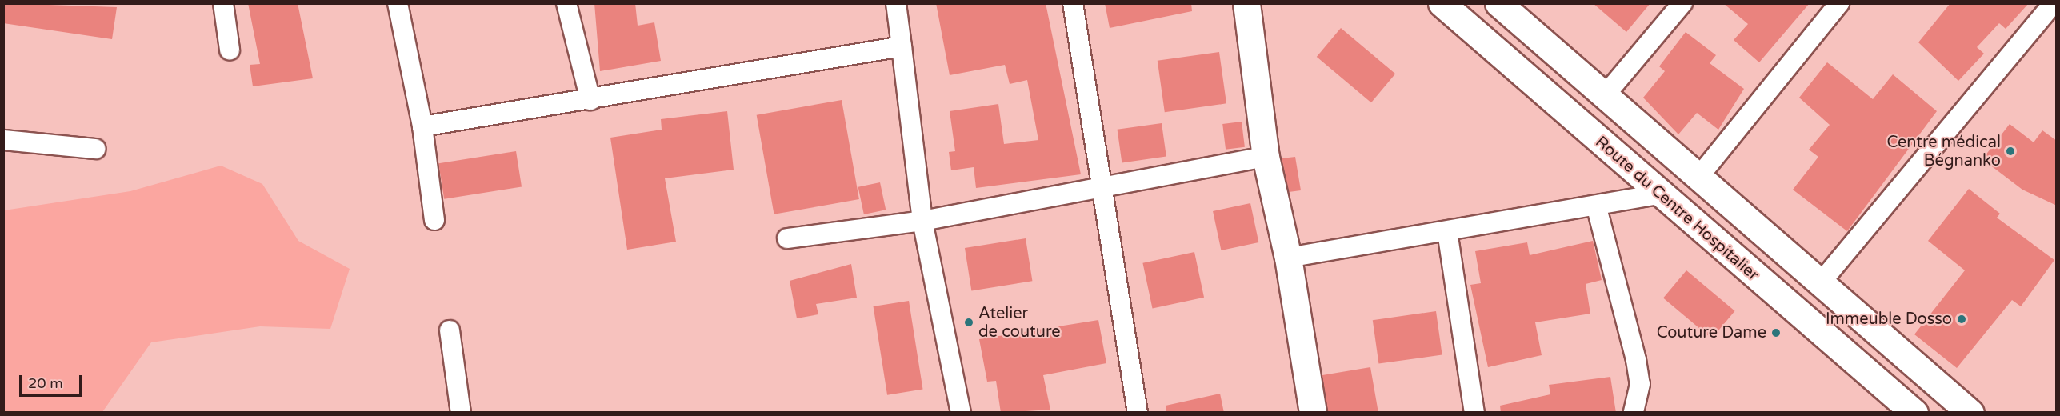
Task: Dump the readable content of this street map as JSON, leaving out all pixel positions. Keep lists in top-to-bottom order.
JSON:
{
  "streets": {
    "street": ["Route du Centre Hospitalier"]
  },
  "places": [
    "Centre médical Bégnanko",
    "Immeuble Dosso",
    "Atelier de couture",
    "Couture Dame"
  ],
  "scale_bar": "20 m"
}
